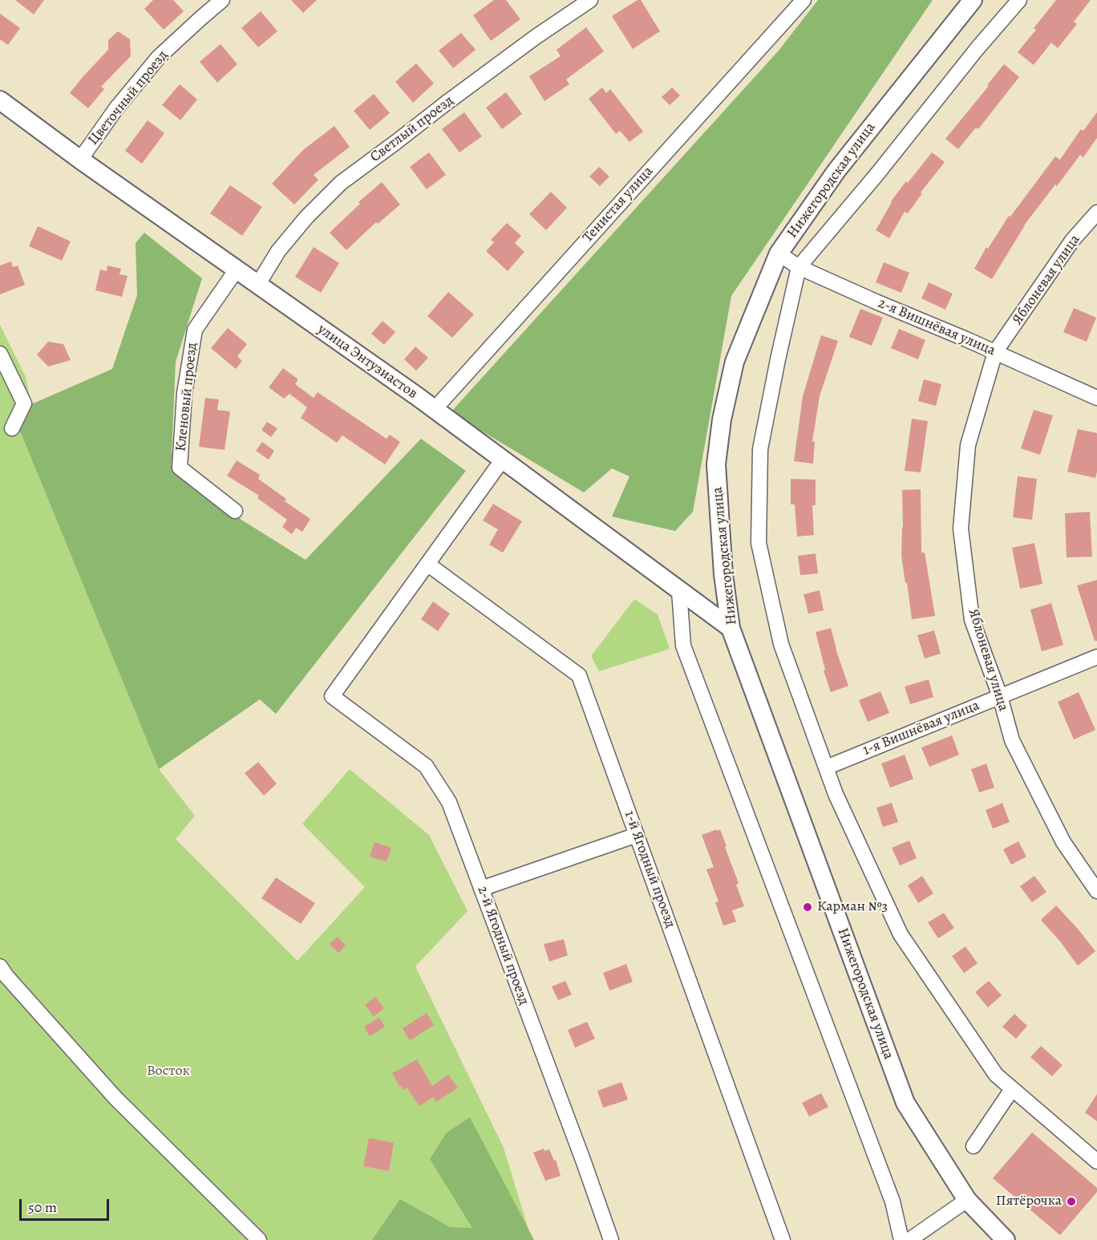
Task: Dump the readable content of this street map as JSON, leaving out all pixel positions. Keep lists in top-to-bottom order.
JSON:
{
  "streets": {
    "street": [
      "Цветочный проезд",
      "Светлый проезд",
      "Нижегородская улица",
      "Тенистая улица",
      "Яблоневая улица",
      "2-я Вишнёвая улица",
      "улица Энтузиастов",
      "Кленовый проезд",
      "1-я Вишнёвая улица",
      "1-й Ягодный проезд",
      "2-й Ягодный проезд"
    ]
  },
  "crossings": [
    ["Цветочный проезд", "улица Энтузиастов"],
    ["Светлый проезд", "улица Энтузиастов"],
    ["Нижегородская улица", "2-я Вишнёвая улица"],
    ["Нижегородская улица", "улица Энтузиастов"],
    ["Тенистая улица", "улица Энтузиастов"],
    ["Яблоневая улица", "2-я Вишнёвая улица"],
    ["Яблоневая улица", "1-я Вишнёвая улица"],
    ["улица Энтузиастов", "Кленовый проезд"],
    ["1-й Ягодный проезд", "2-й Ягодный проезд"]
  ],
  "parks": ["Восток"],
  "places": ["Карман №3", "Пятёрочка"],
  "scale_bar": "50 m"
}
